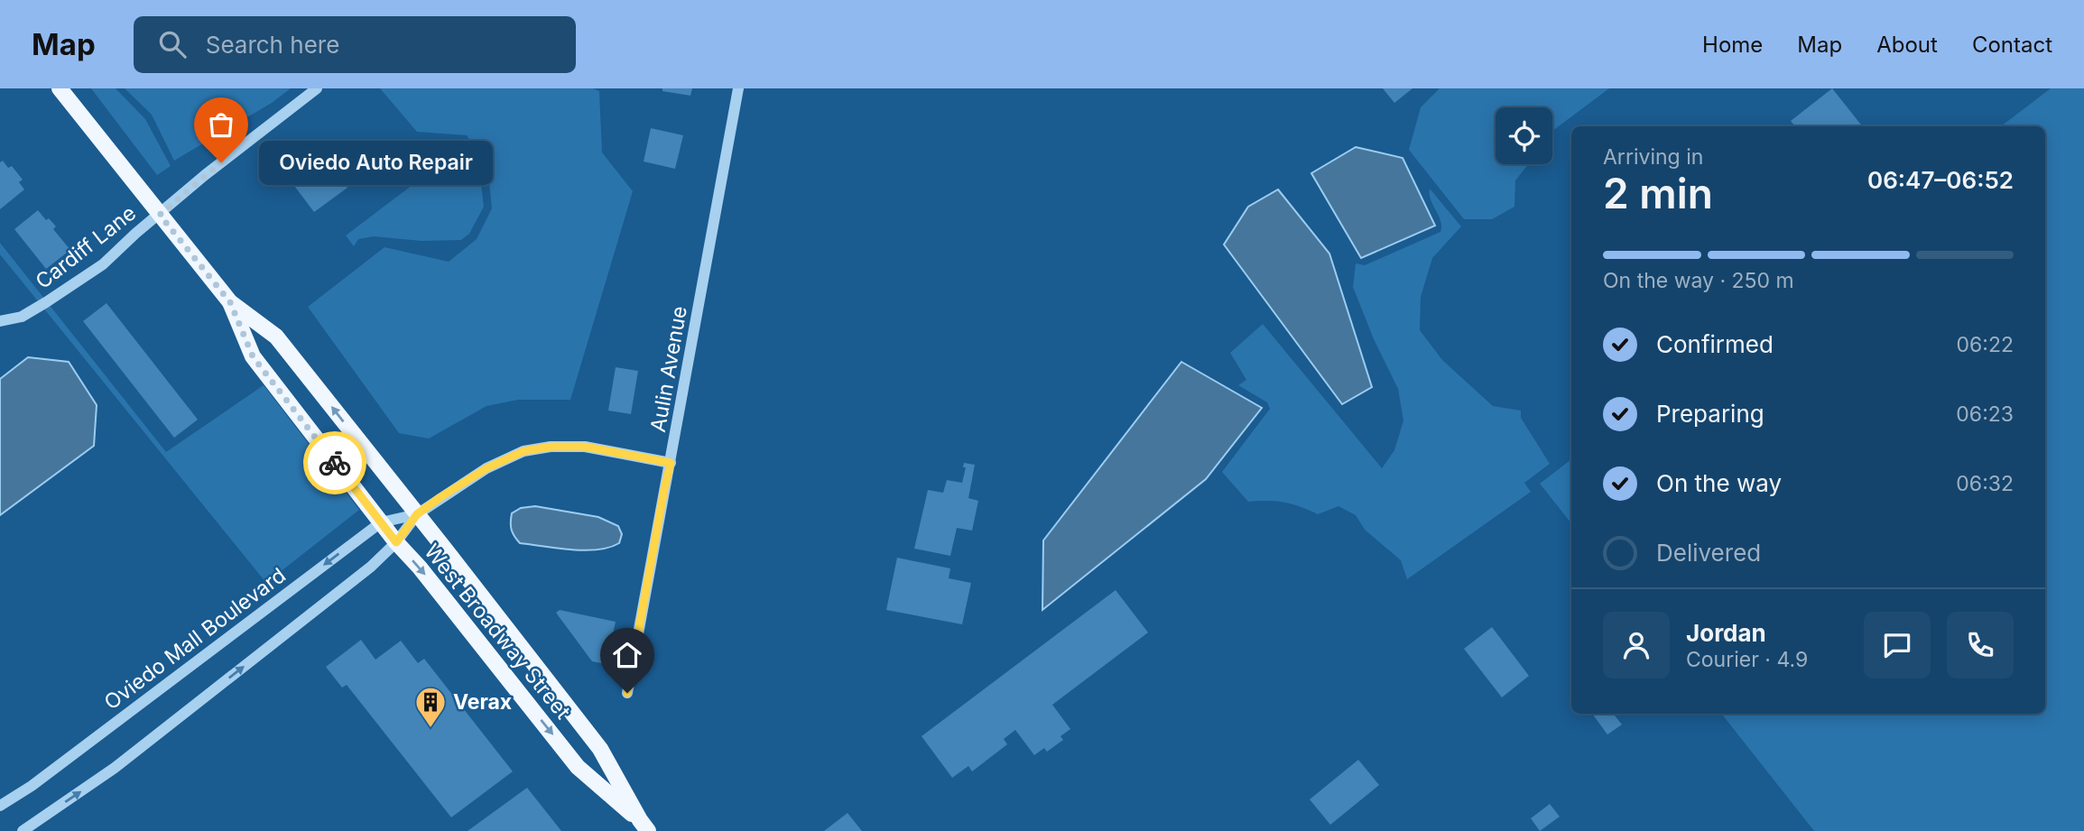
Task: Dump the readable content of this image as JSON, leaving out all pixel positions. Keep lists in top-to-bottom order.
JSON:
{
  "streets": {
    "main road": ["West Broadway Street"],
    "street": ["Cardiff Lane", "Aulin Avenue", "Oviedo Mall Boulevard"]
  },
  "crossings": [
    ["Cardiff Lane", "West Broadway Street"],
    ["Aulin Avenue", "Oviedo Mall Boulevard"],
    ["West Broadway Street", "Oviedo Mall Boulevard"]
  ],
  "places": {
    "other": ["Oviedo Auto Repair"],
    "building": ["Verax"]
  },
  "page": {
    "header": "Map",
    "search": "Search here",
    "nav": [
      "Home",
      "Map",
      "About",
      "Contact"
    ],
    "heading": ["2 min", "Arriving in", "06:47–06:52"],
    "panel": ["Jordan", "Courier · 4.9"],
    "bubble": "Oviedo Auto Repair",
    "bar": "On the way · 250 m",
    "list": [
      ["Confirmed", "06:22"],
      ["Preparing", "06:23"],
      ["On the way", "06:32"],
      "Delivered"
    ]
  }
}
